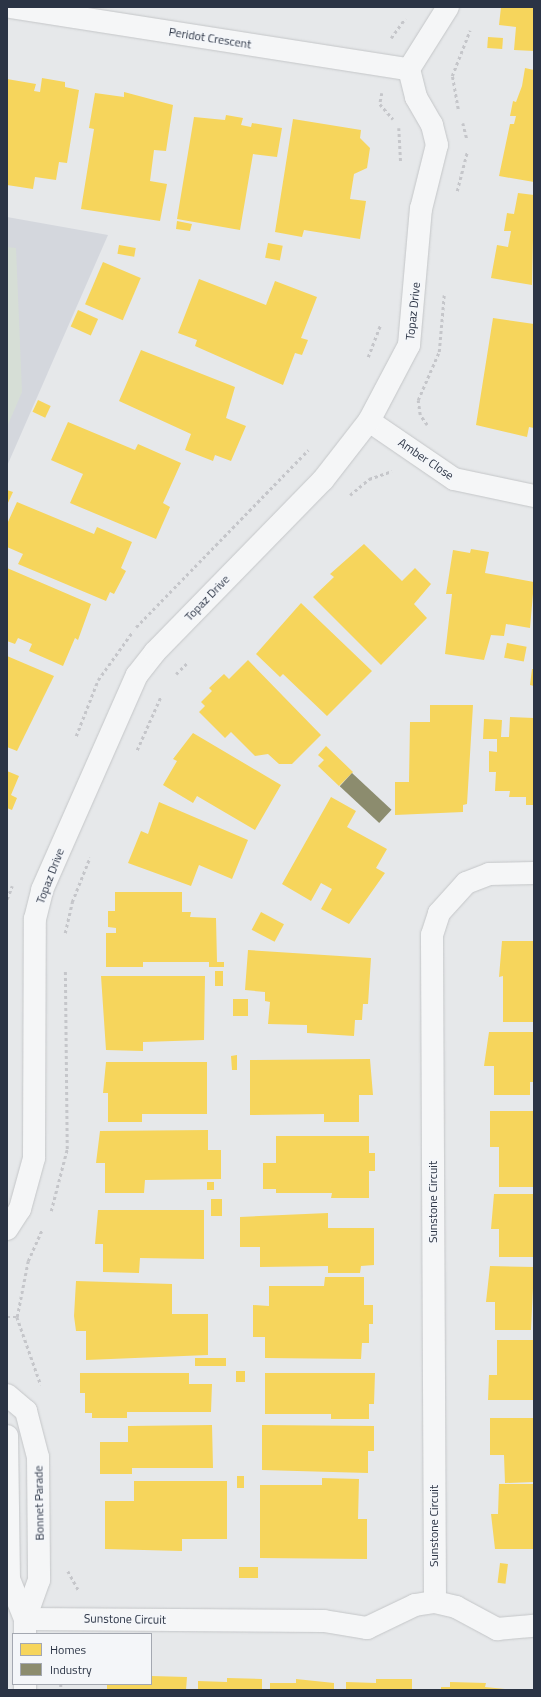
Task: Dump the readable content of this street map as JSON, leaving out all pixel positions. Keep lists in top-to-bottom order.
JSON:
{
  "streets": {
    "street": [
      "Peridot Crescent",
      "Topaz Drive",
      "Amber Close",
      "Sunstone Circuit",
      "Bonnet Parade"
    ]
  },
  "crossings": [
    ["Peridot Crescent", "Topaz Drive"],
    ["Topaz Drive", "Amber Close"],
    ["Sunstone Circuit", "Bonnet Parade"]
  ],
  "legend": ["Homes", "Industry"]
}
